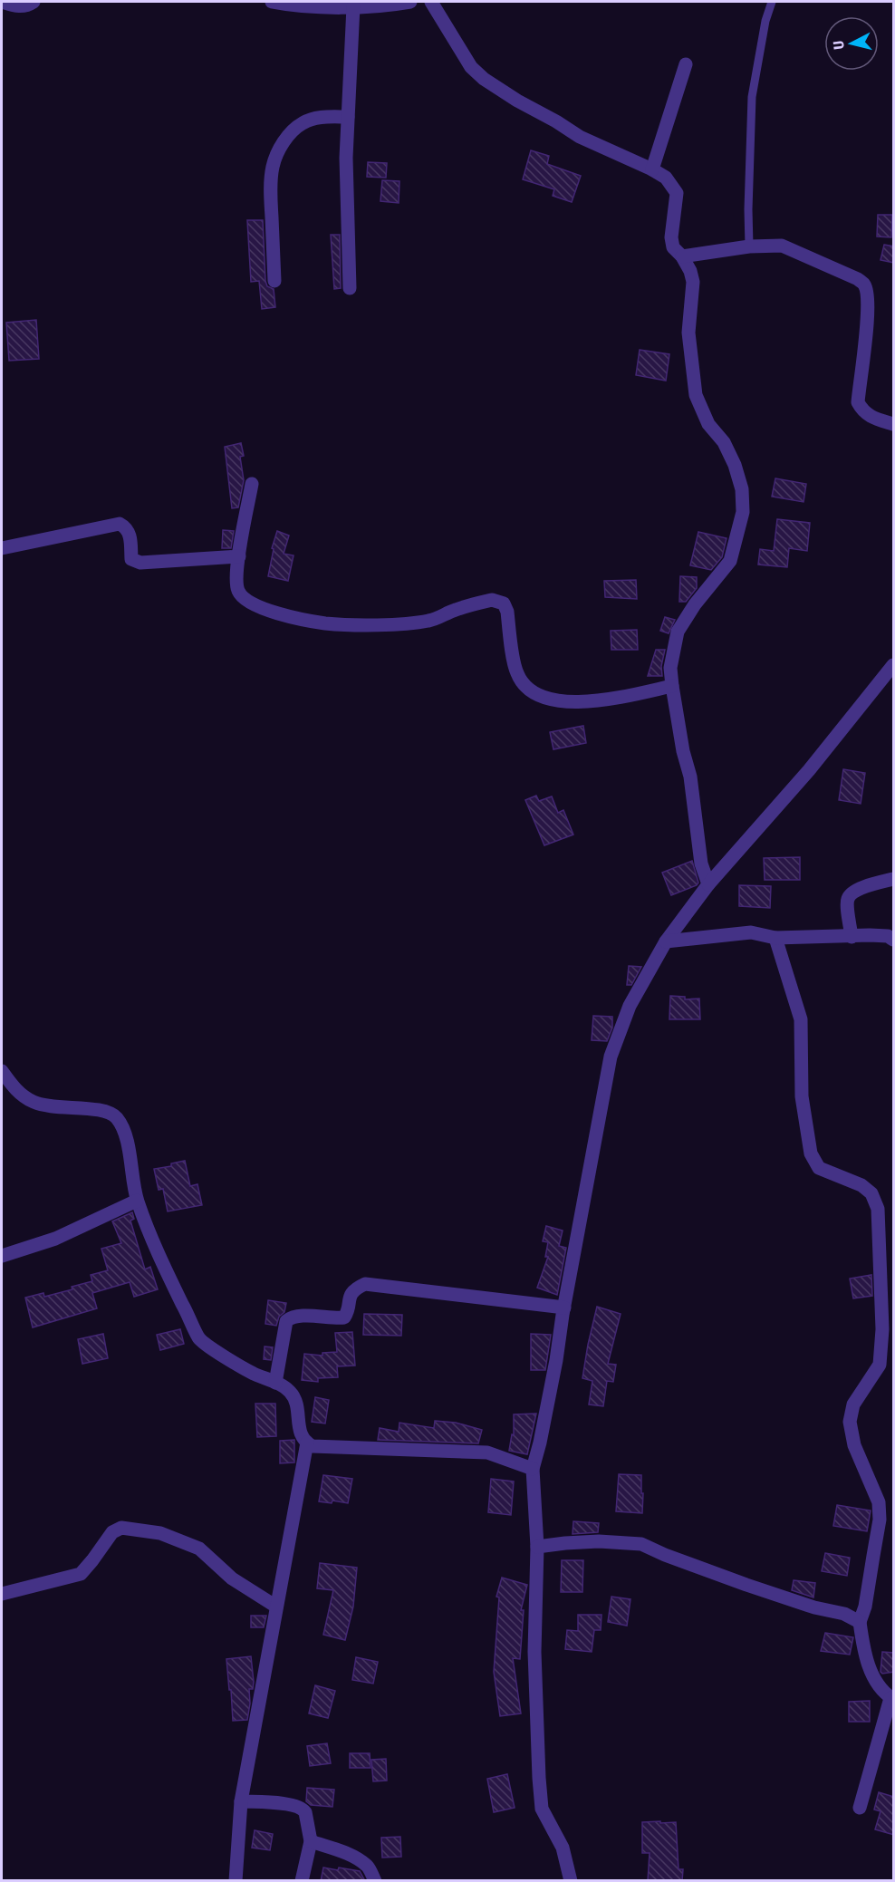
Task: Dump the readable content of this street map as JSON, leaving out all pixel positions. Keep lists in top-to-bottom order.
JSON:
{
  "north": "left"
}
